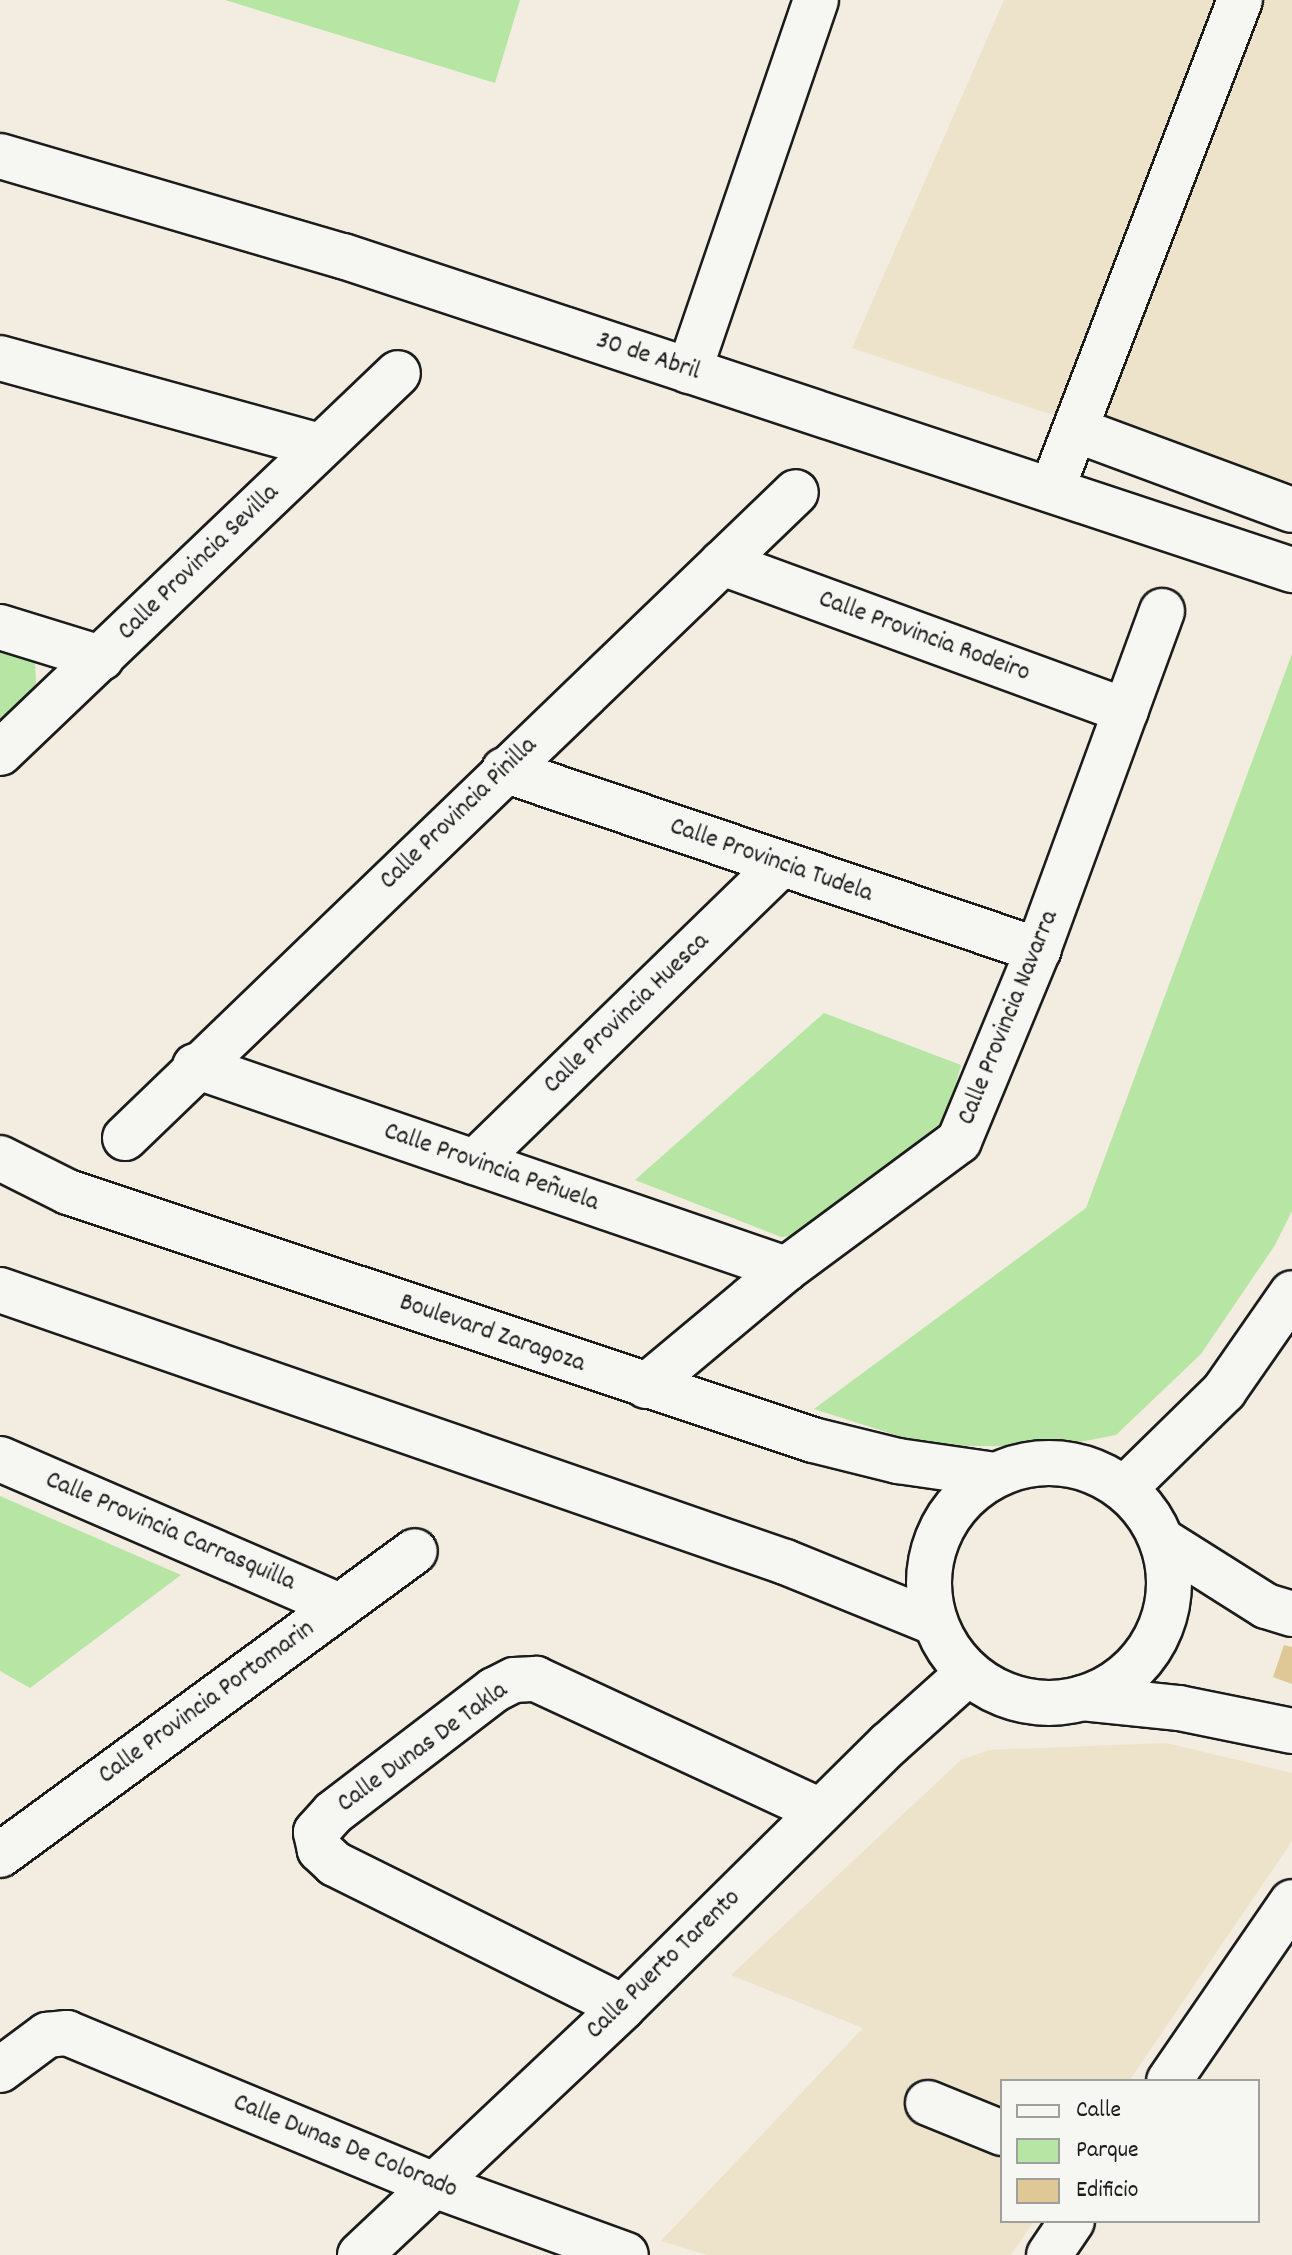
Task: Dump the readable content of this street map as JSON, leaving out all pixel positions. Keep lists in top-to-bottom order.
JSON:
{
  "streets": {
    "street": [
      "30 de Abril",
      "Calle Provincia Sevilla",
      "Calle Provincia Rodeiro",
      "Calle Provincia Pinilla",
      "Calle Provincia Tudela",
      "Calle Provincia Huesca",
      "Calle Provincia Navarra",
      "Calle Provincia Peñuela",
      "Boulevard Zaragoza",
      "Calle Provincia Carrasquilla",
      "Calle Provincia Portomarin",
      "Calle Dunas De Takla",
      "Calle Puerto Tarento",
      "Calle Dunas De Colorado"
    ]
  },
  "crossings": [
    ["Calle Provincia Rodeiro", "Calle Provincia Pinilla"],
    ["Calle Provincia Rodeiro", "Calle Provincia Navarra"],
    ["Calle Provincia Pinilla", "Calle Provincia Tudela"],
    ["Calle Provincia Pinilla", "Calle Provincia Peñuela"],
    ["Calle Provincia Tudela", "Calle Provincia Huesca"],
    ["Calle Provincia Tudela", "Calle Provincia Navarra"],
    ["Calle Provincia Huesca", "Calle Provincia Peñuela"],
    ["Calle Provincia Navarra", "Calle Provincia Peñuela"],
    ["Calle Provincia Navarra", "Boulevard Zaragoza"],
    ["Boulevard Zaragoza", "Calle Puerto Tarento"],
    ["Calle Provincia Carrasquilla", "Calle Provincia Portomarin"],
    ["Calle Dunas De Takla", "Calle Puerto Tarento"],
    ["Calle Puerto Tarento", "Calle Dunas De Colorado"]
  ],
  "legend": ["Calle", "Parque", "Edificio"]
}
